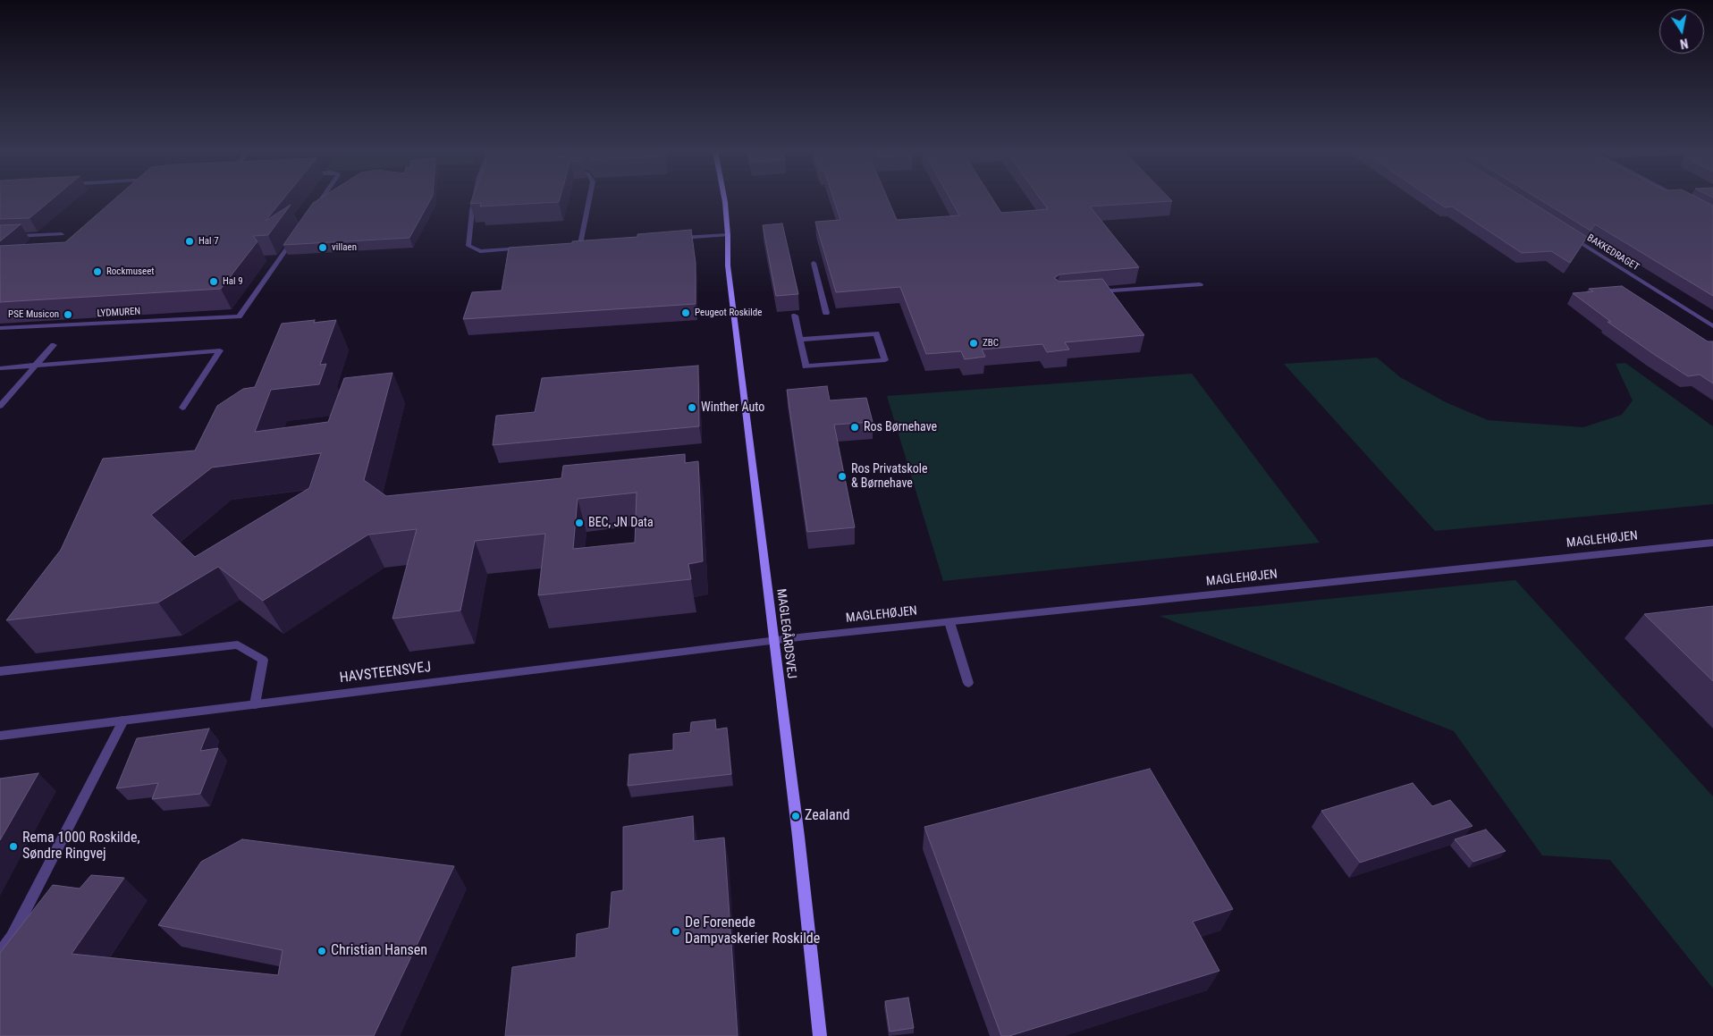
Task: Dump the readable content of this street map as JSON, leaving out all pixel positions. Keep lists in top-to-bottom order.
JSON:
{
  "streets": {
    "street": [
      "BAKKEDRAGET",
      "LYDMUREN",
      "MAGLEHØJEN",
      "MAGLEGÅRDSVEJ",
      "HAVSTEENSVEJ"
    ]
  },
  "crossings": [
    ["MAGLEHØJEN", "MAGLEGÅRDSVEJ"],
    ["MAGLEHØJEN", "HAVSTEENSVEJ"],
    ["MAGLEGÅRDSVEJ", "HAVSTEENSVEJ"]
  ],
  "places": [
    "Hal 7",
    "villaen",
    "Rockmuseet",
    "Hal 9",
    "Peugeot Roskilde",
    "PSE Musicon",
    "ZBC",
    "Winther Auto",
    "Ros Børnehave",
    "Ros Privatskole & Børnehave",
    "BEC, JN Data",
    "Zealand",
    "Rema 1000 Roskilde, Søndre Ringvej",
    "De Forenede Dampvaskerier Roskilde",
    "Christian Hansen"
  ],
  "north": "bottom"
}
